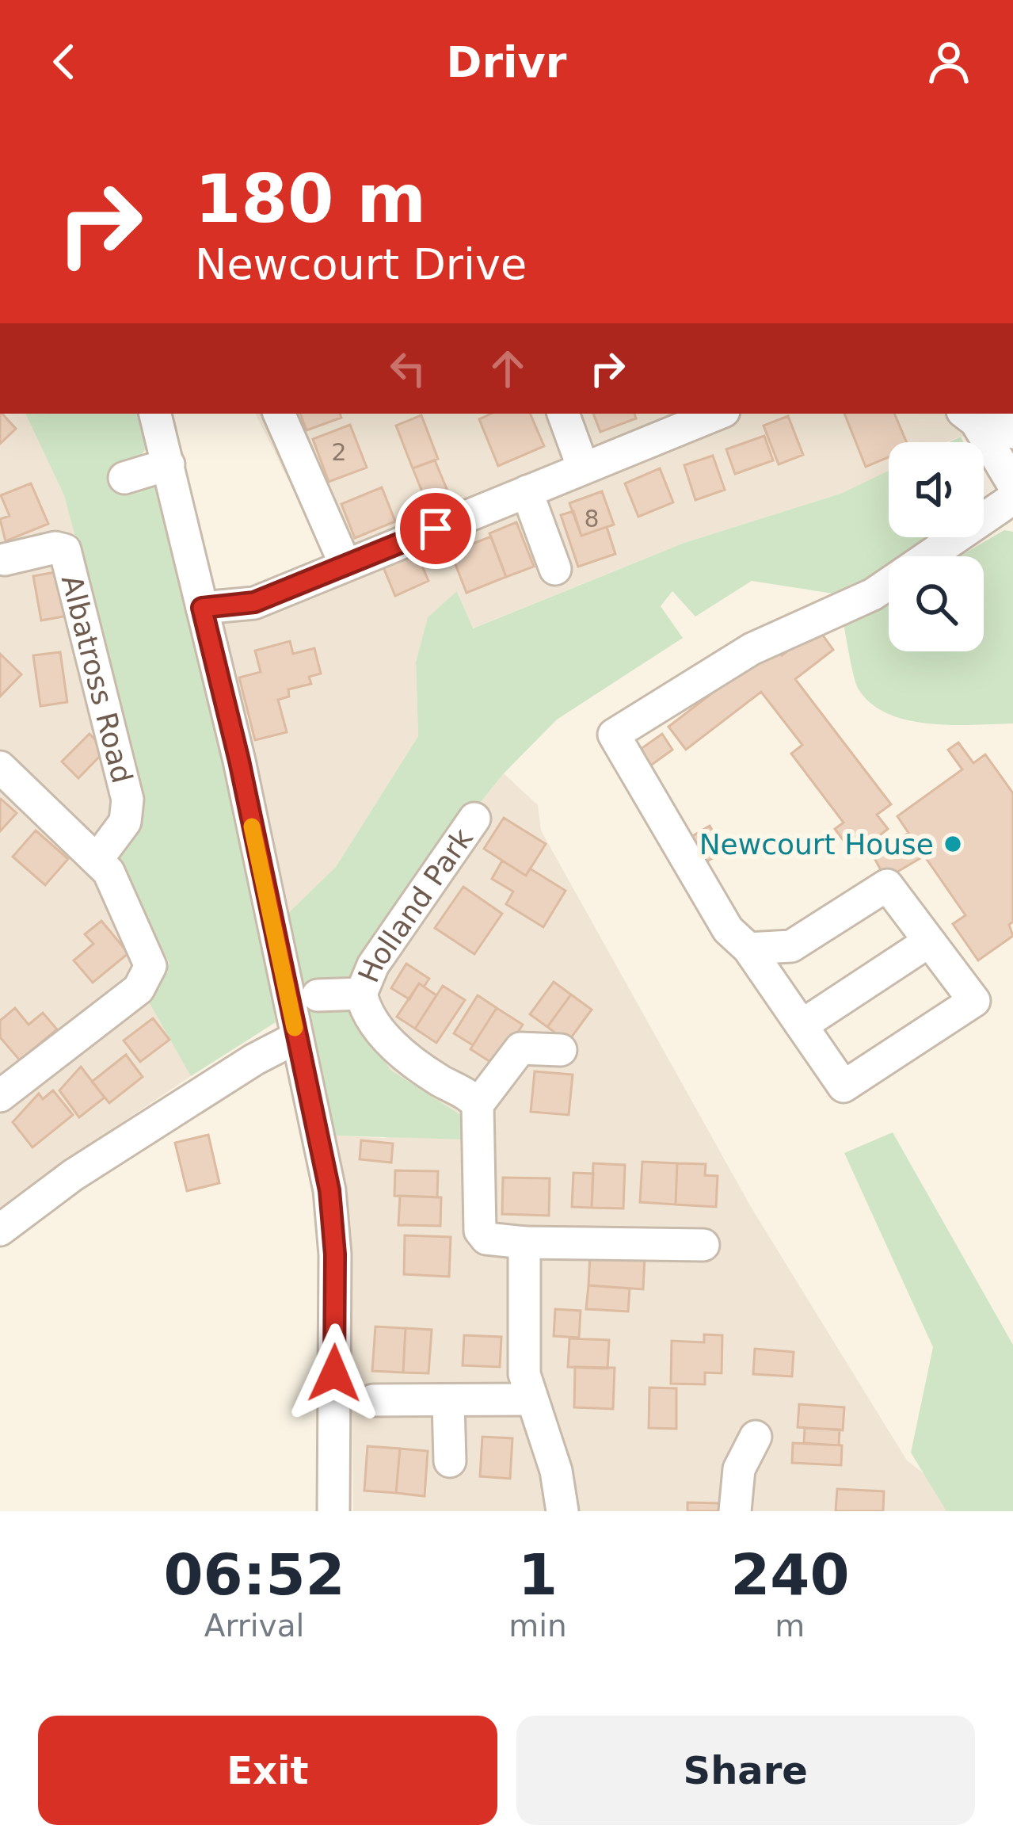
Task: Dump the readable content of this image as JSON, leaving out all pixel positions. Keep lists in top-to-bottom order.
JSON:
{
  "streets": {
    "street": ["Albatross Road", "Holland Park"]
  },
  "places": ["Newcourt House"],
  "house_numbers": ["2", "8"],
  "page": {
    "header": "Drivr",
    "turn": ["180 m", "Newcourt Drive"],
    "eta": [
      "06:52",
      "Arrival",
      "1",
      "min",
      "240",
      "m"
    ],
    "buttons": ["Exit", "Share"]
  }
}
